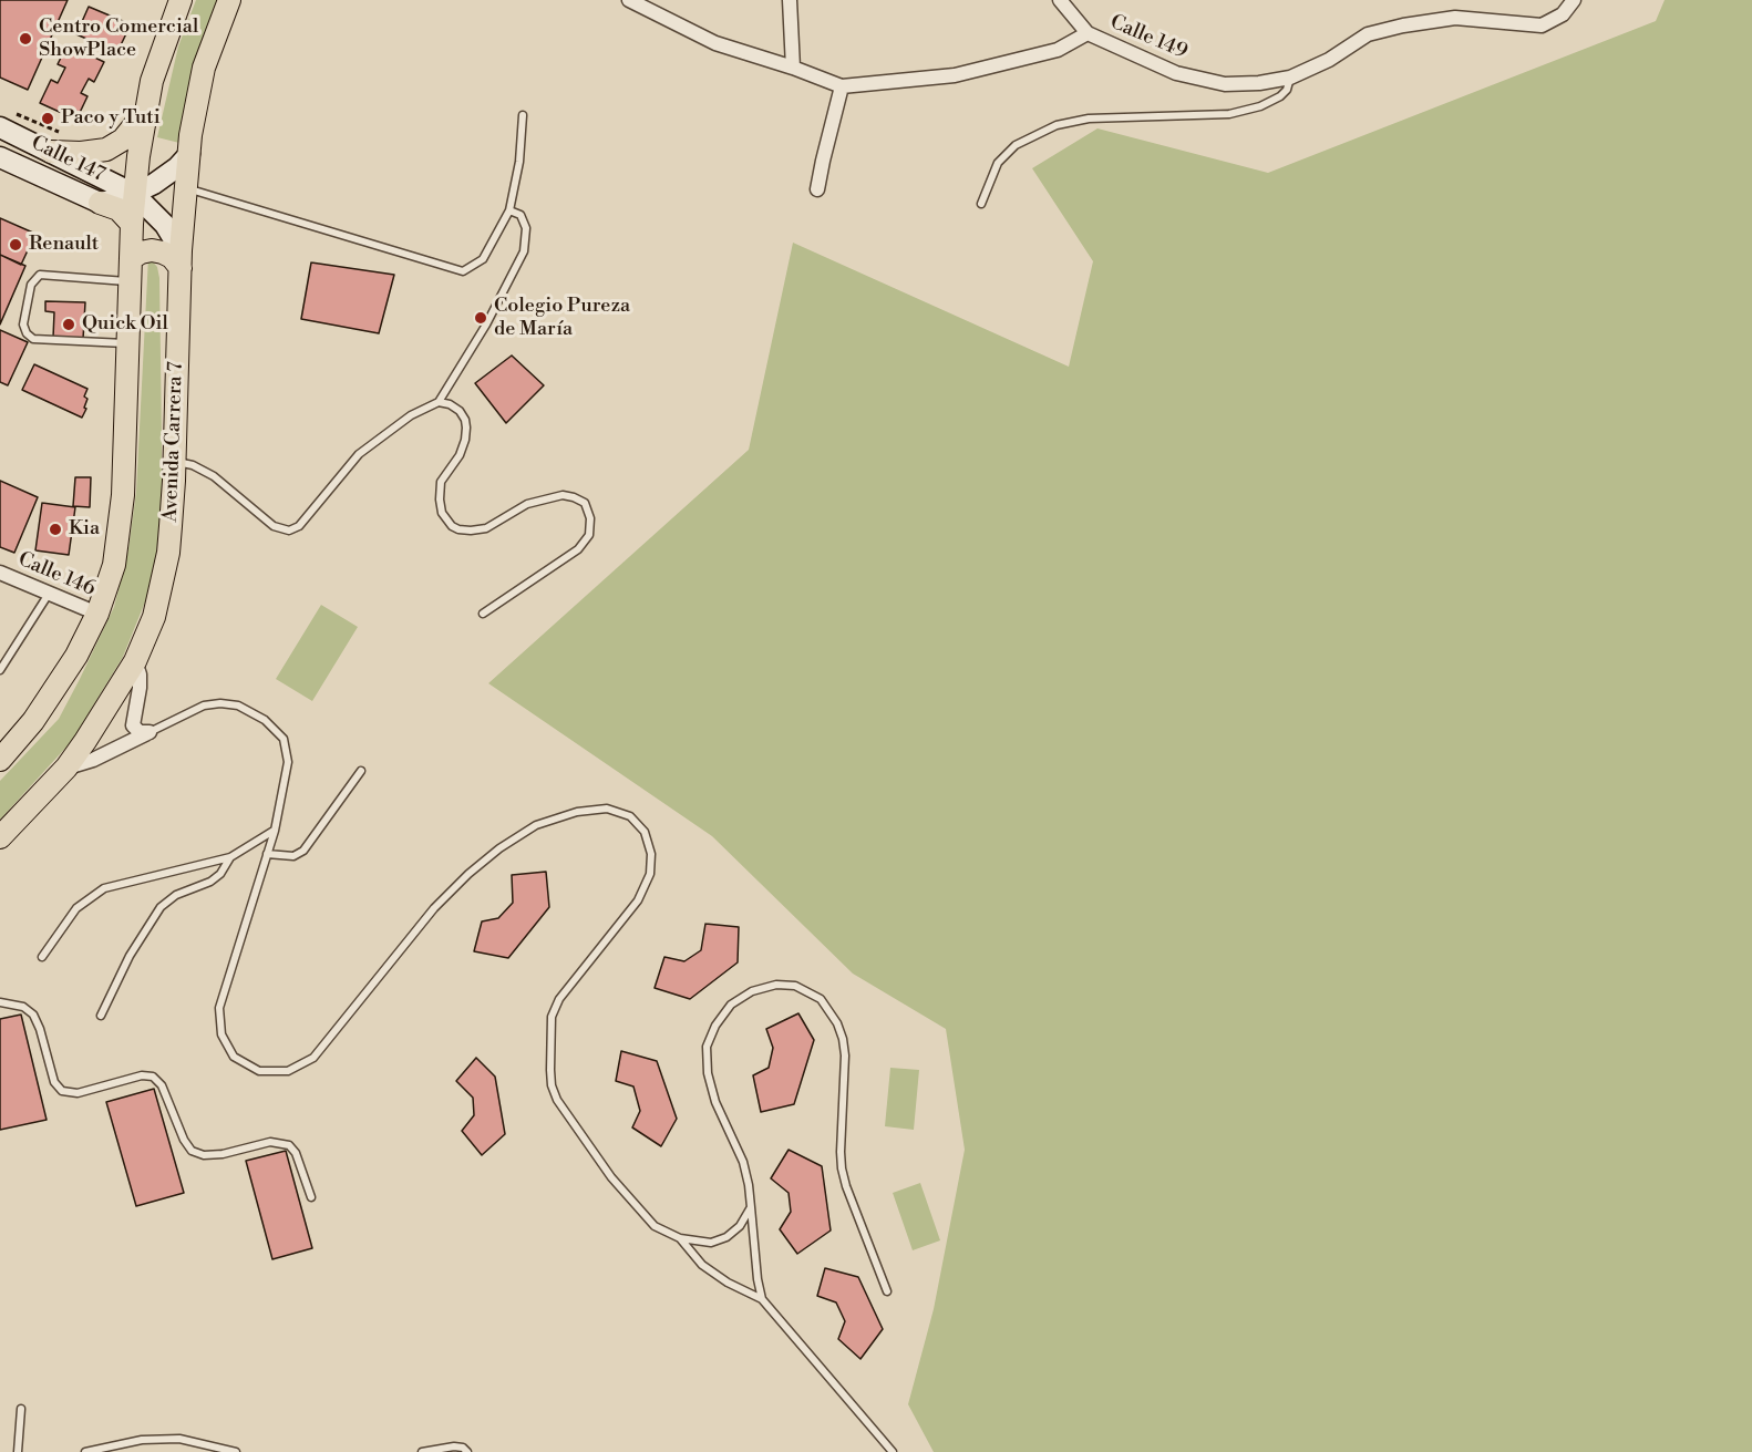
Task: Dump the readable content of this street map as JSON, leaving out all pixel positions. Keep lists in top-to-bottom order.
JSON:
{
  "streets": {
    "main road": ["Calle 147", "Avenida Carrera 7"],
    "street": ["Calle 149", "Calle 146"]
  },
  "crossings": [
    ["Calle 147", "Avenida Carrera 7"]
  ],
  "places": [
    "Centro Comercial ShowPlace",
    "Paco y Tuti",
    "Renault",
    "Colegio Pureza de María",
    "Quick Oil",
    "Kia"
  ]
}
